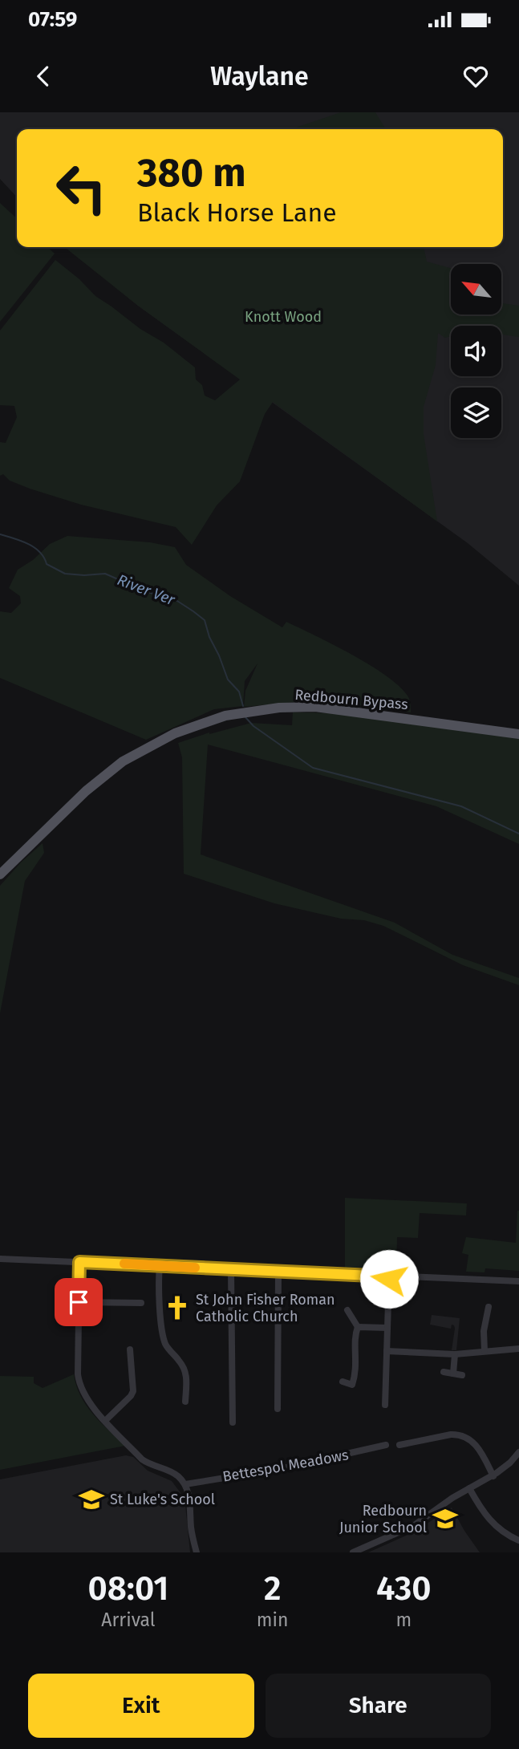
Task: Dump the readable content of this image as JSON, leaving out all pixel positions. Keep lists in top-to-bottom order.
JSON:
{
  "streets": {
    "main road": ["Redbourn Bypass"],
    "street": ["Bettespol Meadows"]
  },
  "water": ["River Ver"],
  "parks": ["Knott Wood"],
  "places": {
    "church": ["St John Fisher Roman Catholic Church"],
    "school or university": ["St Luke's School", "Redbourn Junior School"]
  },
  "north": "top left",
  "page": {
    "status": "07:59",
    "header": "Waylane",
    "turn": ["380 m", "Black Horse Lane"],
    "eta": [
      "08:01",
      "Arrival",
      "2",
      "min",
      "430",
      "m"
    ],
    "buttons": ["Exit", "Share"]
  }
}
